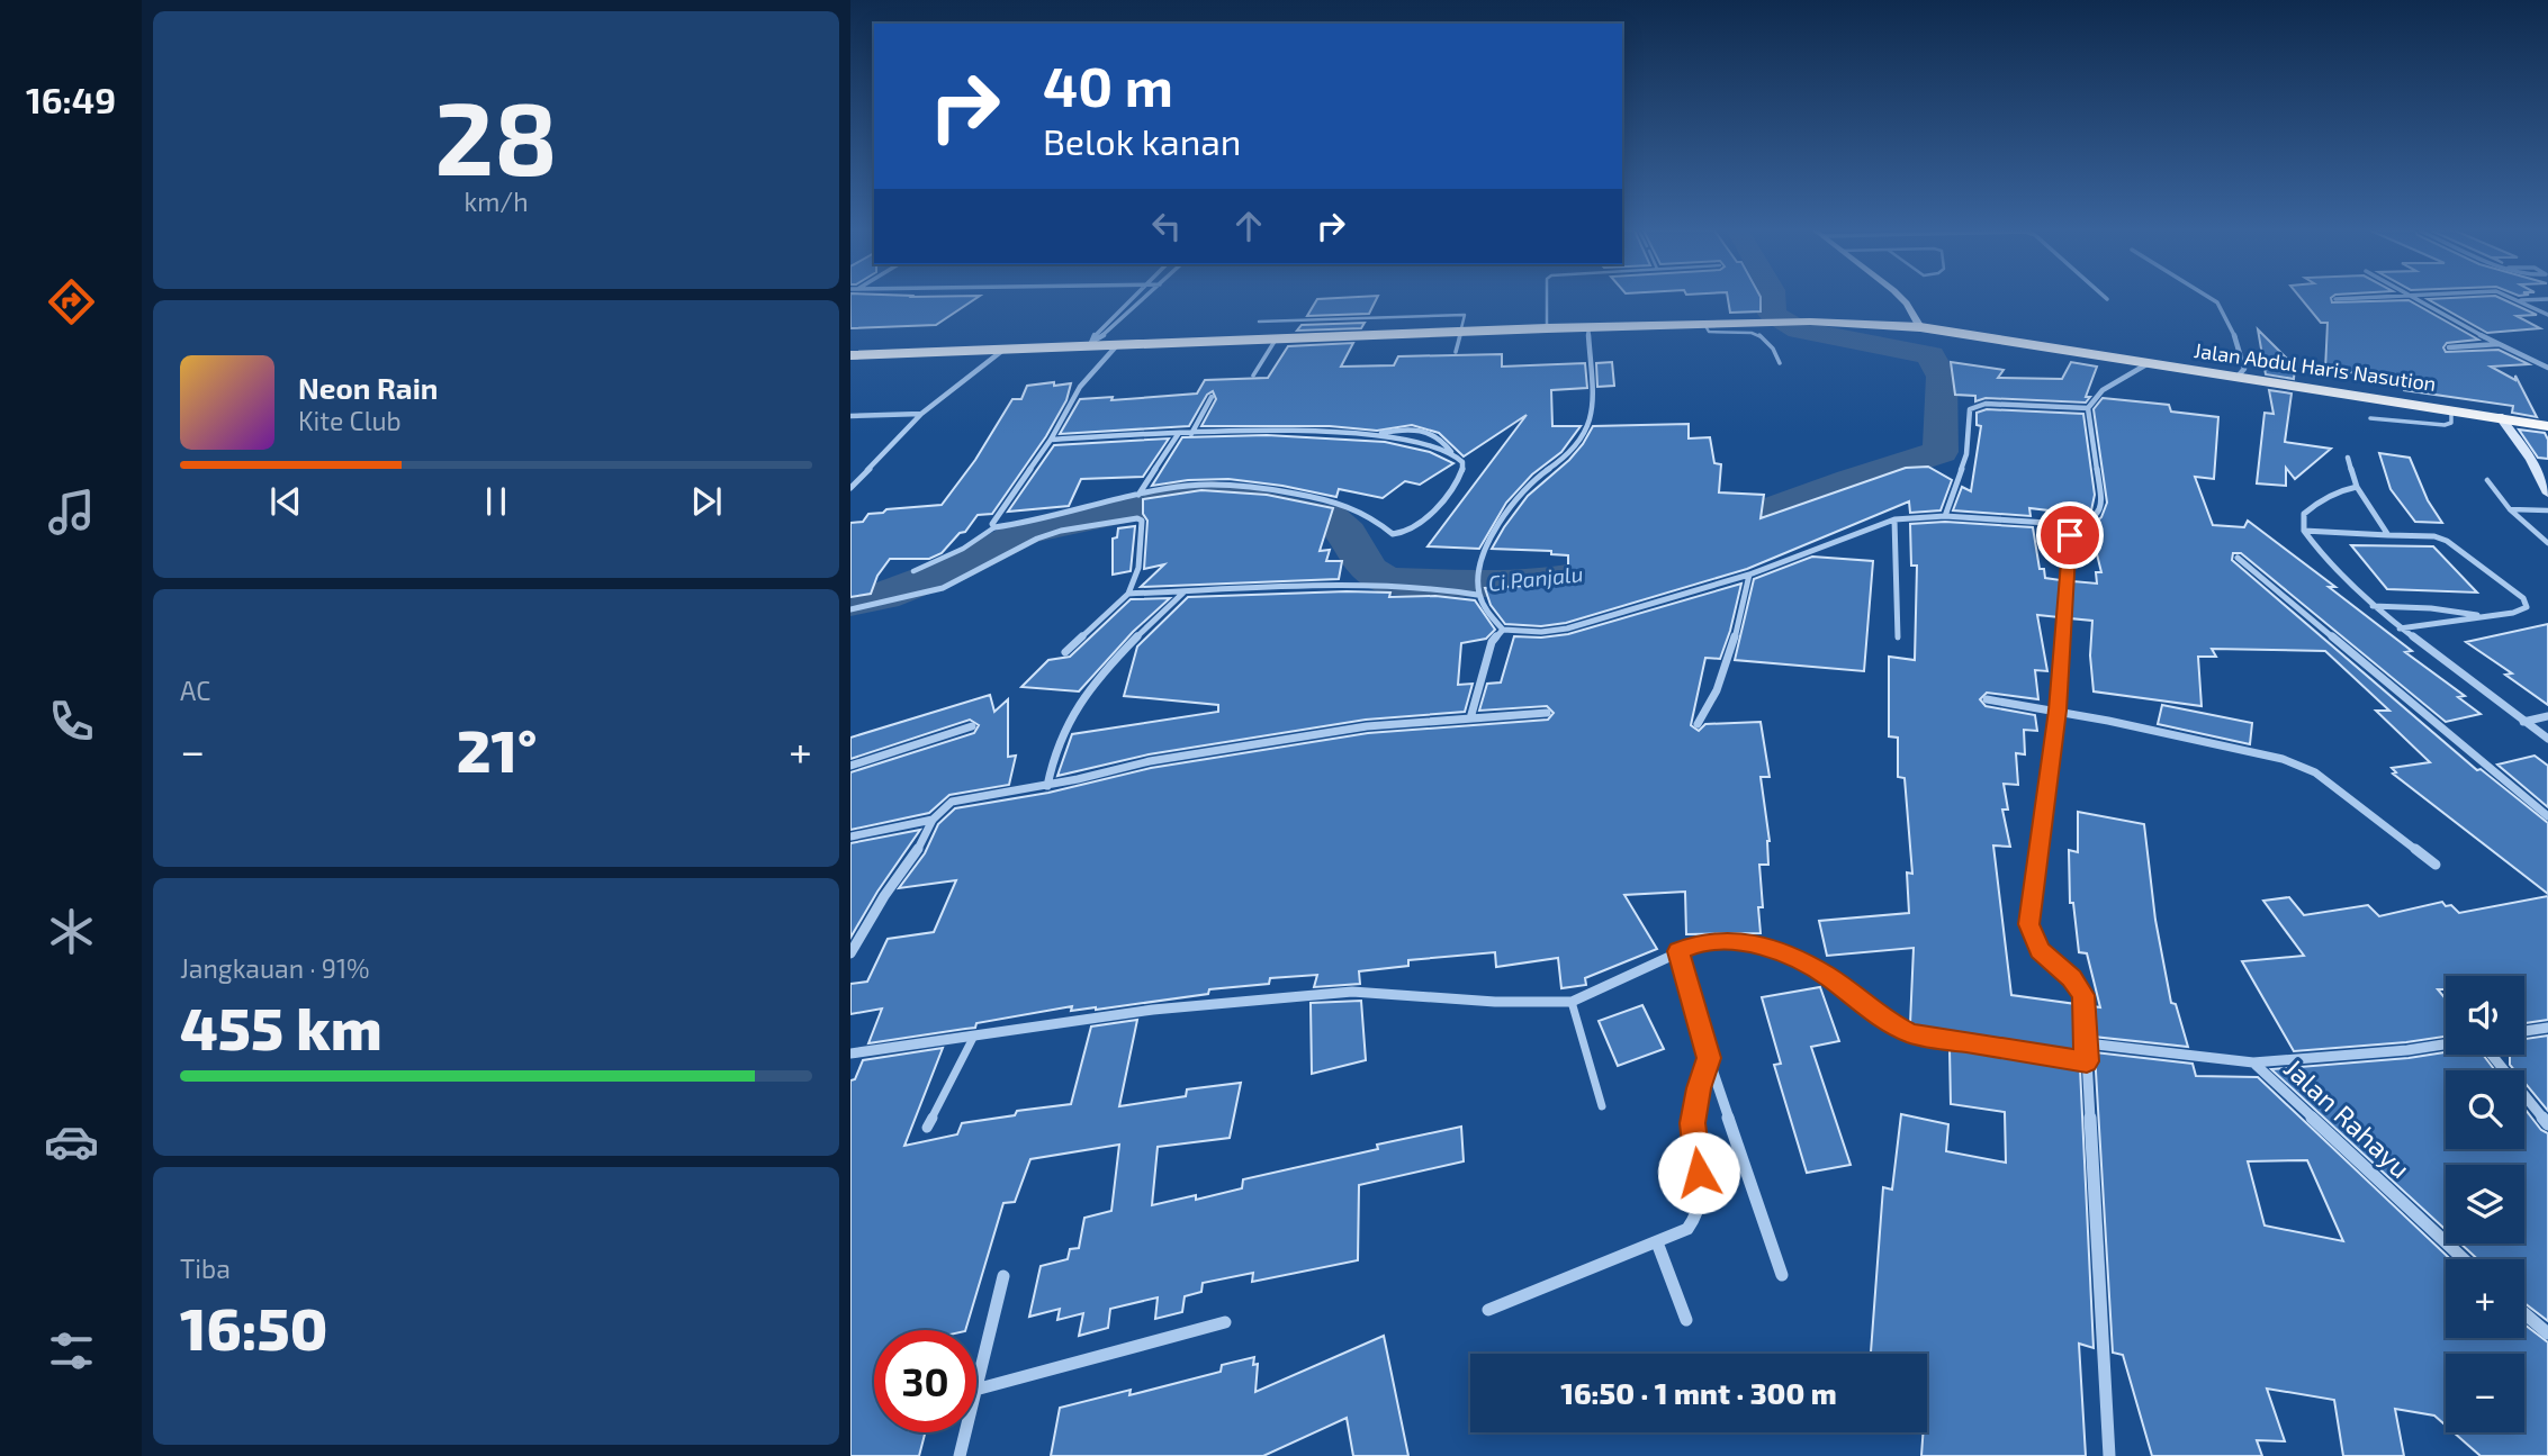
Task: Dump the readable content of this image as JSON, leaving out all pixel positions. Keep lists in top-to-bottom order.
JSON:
{
  "streets": {
    "highway": ["Jalan Abdul Haris Nasution"],
    "street": ["Jalan Rahayu"]
  },
  "water": ["Ci Panjalu"],
  "page": {
    "tabs": "16:49",
    "tile": [
      ["28", "km/h"],
      "AC",
      ["Jangkauan · 91%", "455 km"],
      ["Tiba", "16:50"]
    ],
    "turn": ["40 m", "Belok kanan"],
    "song": ["Neon Rain", "Kite Club"],
    "heat": ["−", "21°", "+"],
    "map_buttons": ["+", "−"],
    "limit": "30",
    "trip": "16:50 · 1 mnt · 300 m"
  }
}
